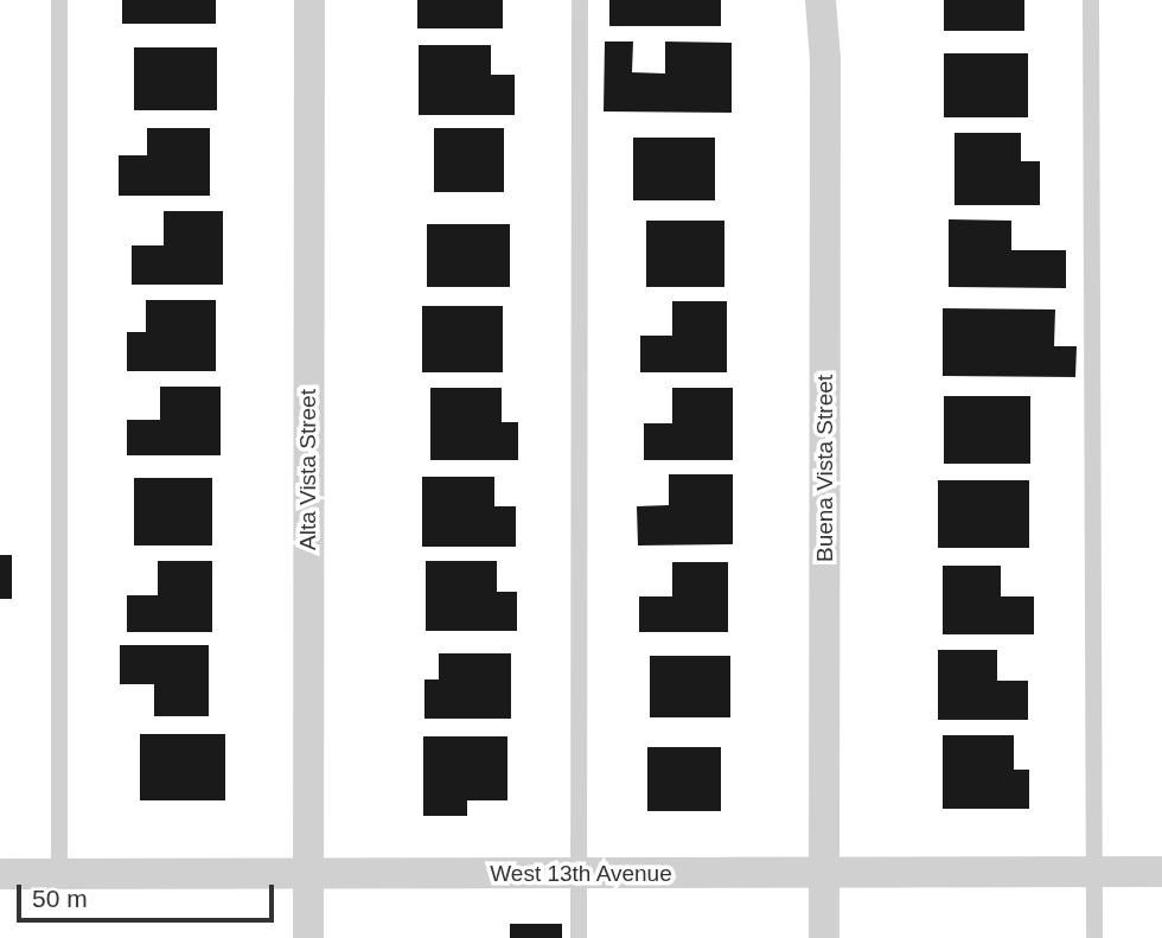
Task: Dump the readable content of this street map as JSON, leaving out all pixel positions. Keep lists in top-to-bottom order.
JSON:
{
  "streets": {
    "street": ["Buena Vista Street", "Alta Vista Street", "West 13th Avenue"]
  },
  "crossings": [
    ["Buena Vista Street", "West 13th Avenue"],
    ["Alta Vista Street", "West 13th Avenue"]
  ],
  "scale_bar": "50 m"
}
